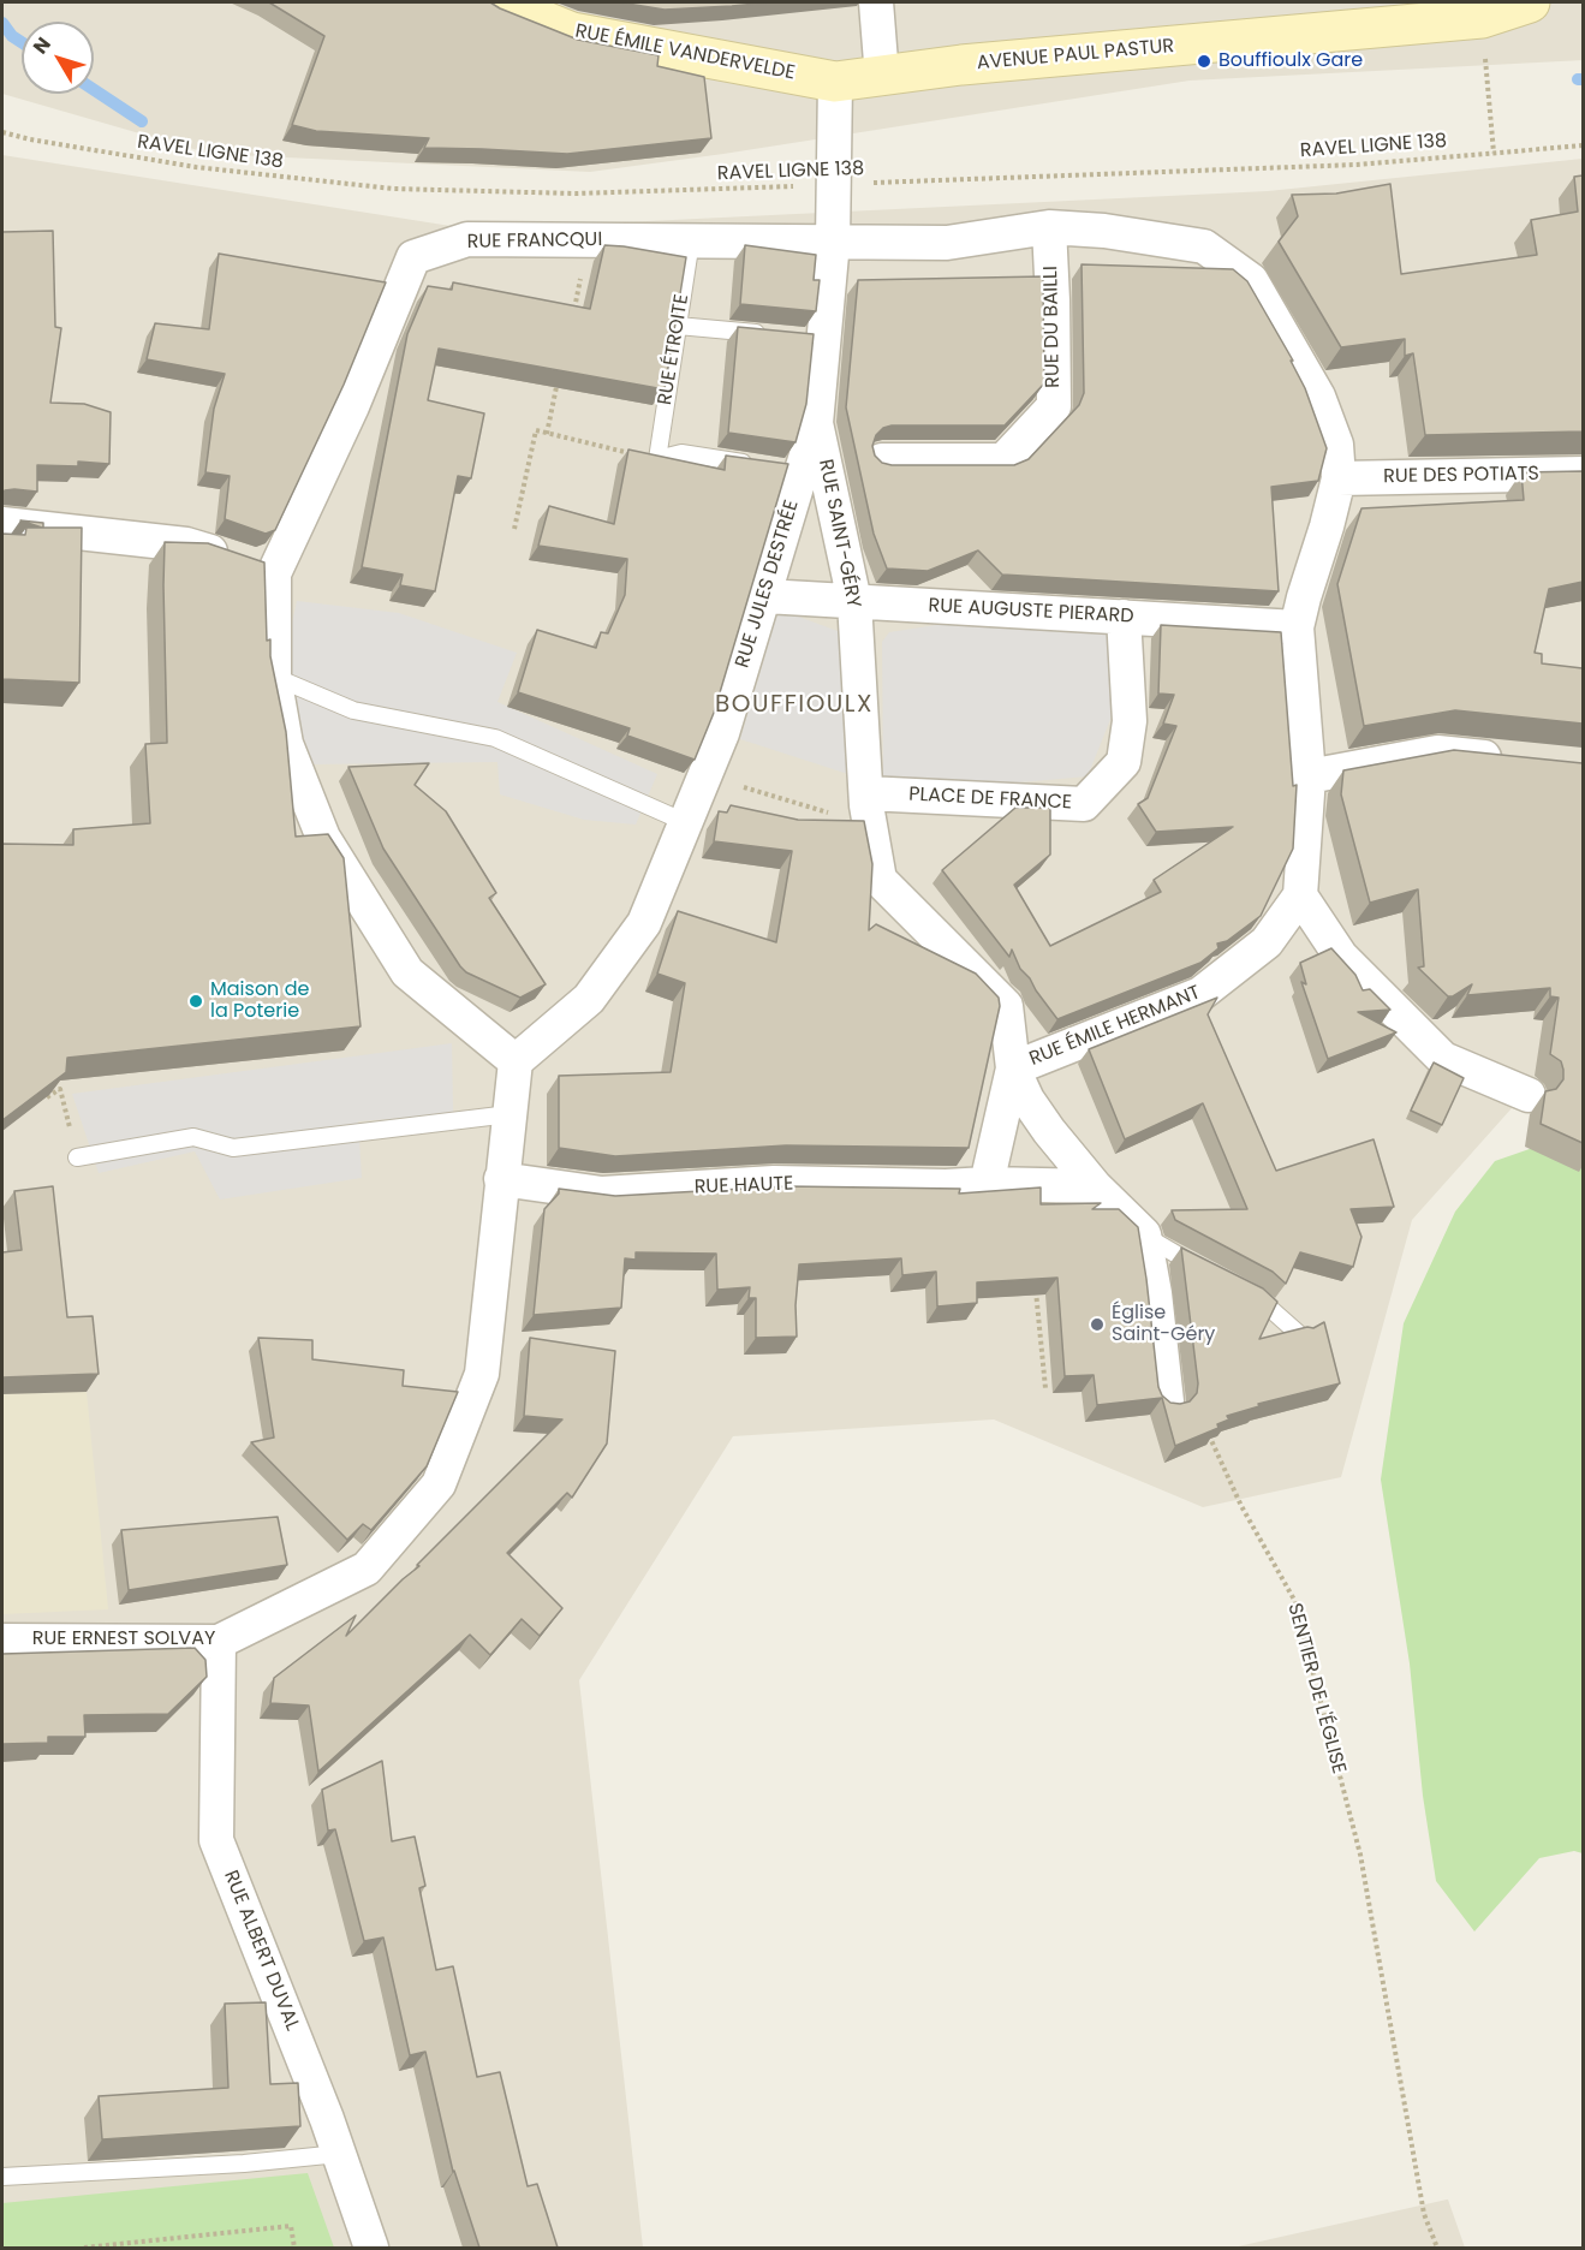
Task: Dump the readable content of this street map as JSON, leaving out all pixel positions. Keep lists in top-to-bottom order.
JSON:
{
  "streets": {
    "main road": ["RUE ÉMILE VANDERVELDE", "AVENUE PAUL PASTUR"],
    "street": [
      "RUE FRANCQUI",
      "RUE DU BAILLI",
      "RUE DES POTIATS",
      "RUE SAINT-GÉRY",
      "RUE JULES DESTRÉE",
      "RUE AUGUSTE PIERARD",
      "PLACE DE FRANCE",
      "RUE ÉMILE HERMANT",
      "RUE HAUTE",
      "RUE ERNEST SOLVAY",
      "RUE ALBERT DUVAL"
    ],
    "lane": ["RUE ÉTROITE"],
    "path": ["RAVEL LIGNE 138", "SENTIER DE L'ÉGLISE"]
  },
  "crossings": [
    ["RUE ÉMILE VANDERVELDE", "AVENUE PAUL PASTUR"],
    ["RUE ÉMILE VANDERVELDE", "RUE JULES DESTRÉE"],
    ["AVENUE PAUL PASTUR", "RUE JULES DESTRÉE"],
    ["RAVEL LIGNE 138", "RUE JULES DESTRÉE"],
    ["RUE FRANCQUI", "RUE DU BAILLI"],
    ["RUE FRANCQUI", "RUE ÉTROITE"],
    ["RUE FRANCQUI", "RUE DES POTIATS"],
    ["RUE FRANCQUI", "RUE JULES DESTRÉE"],
    ["RUE SAINT-GÉRY", "RUE JULES DESTRÉE"],
    ["RUE SAINT-GÉRY", "RUE AUGUSTE PIERARD"],
    ["RUE SAINT-GÉRY", "PLACE DE FRANCE"],
    ["RUE SAINT-GÉRY", "RUE ÉMILE HERMANT"],
    ["RUE JULES DESTRÉE", "RUE AUGUSTE PIERARD"],
    ["RUE JULES DESTRÉE", "RUE ERNEST SOLVAY"],
    ["RUE AUGUSTE PIERARD", "PLACE DE FRANCE"],
    ["RUE HAUTE", "RUE ERNEST SOLVAY"],
    ["RUE ERNEST SOLVAY", "RUE ALBERT DUVAL"]
  ],
  "districts": ["BOUFFIOULX"],
  "places": ["Bouffioulx Gare", "Maison de la Poterie", "Église Saint-Géry"],
  "north": "top left"
}
